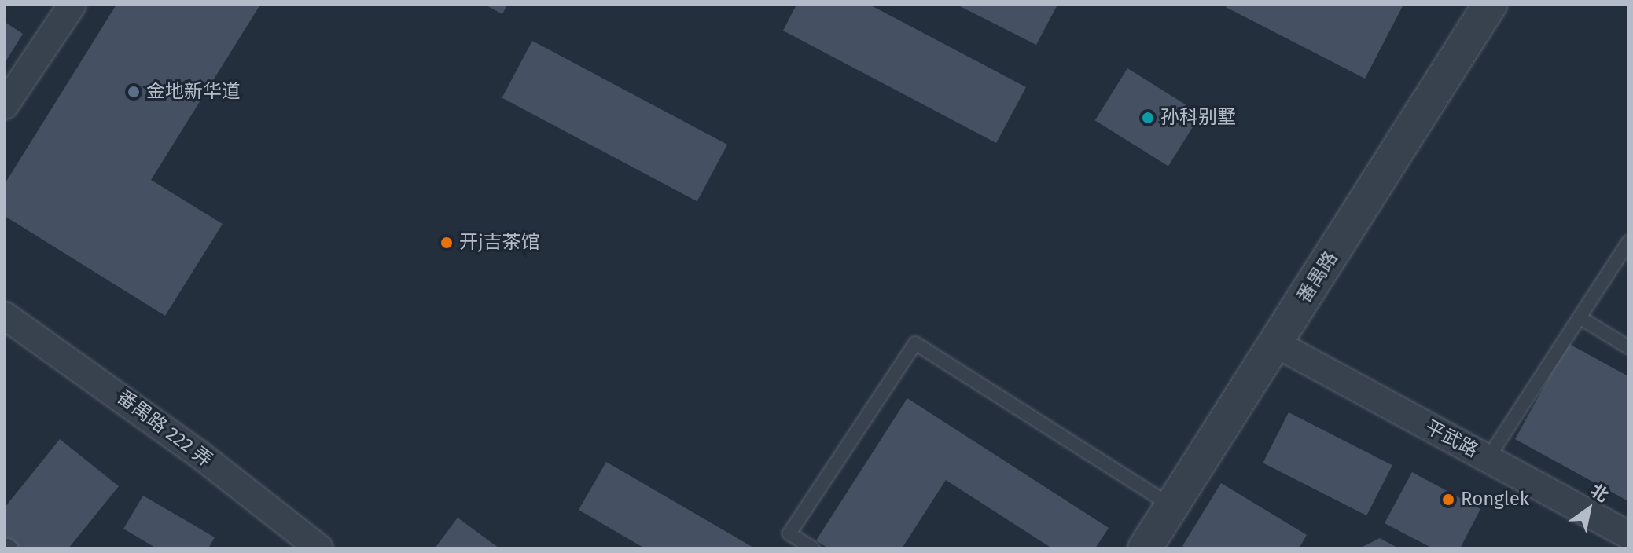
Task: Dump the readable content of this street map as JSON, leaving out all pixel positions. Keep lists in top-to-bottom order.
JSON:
{
  "streets": {
    "street": ["番禺路", "番禺路 222 弄", "平武路"]
  },
  "crossings": [
    ["番禺路", "平武路"]
  ],
  "places": [
    "金地新华道",
    "孙科别墅",
    "开j吉茶馆",
    "Ronglek"
  ],
  "north": "top right"
}
